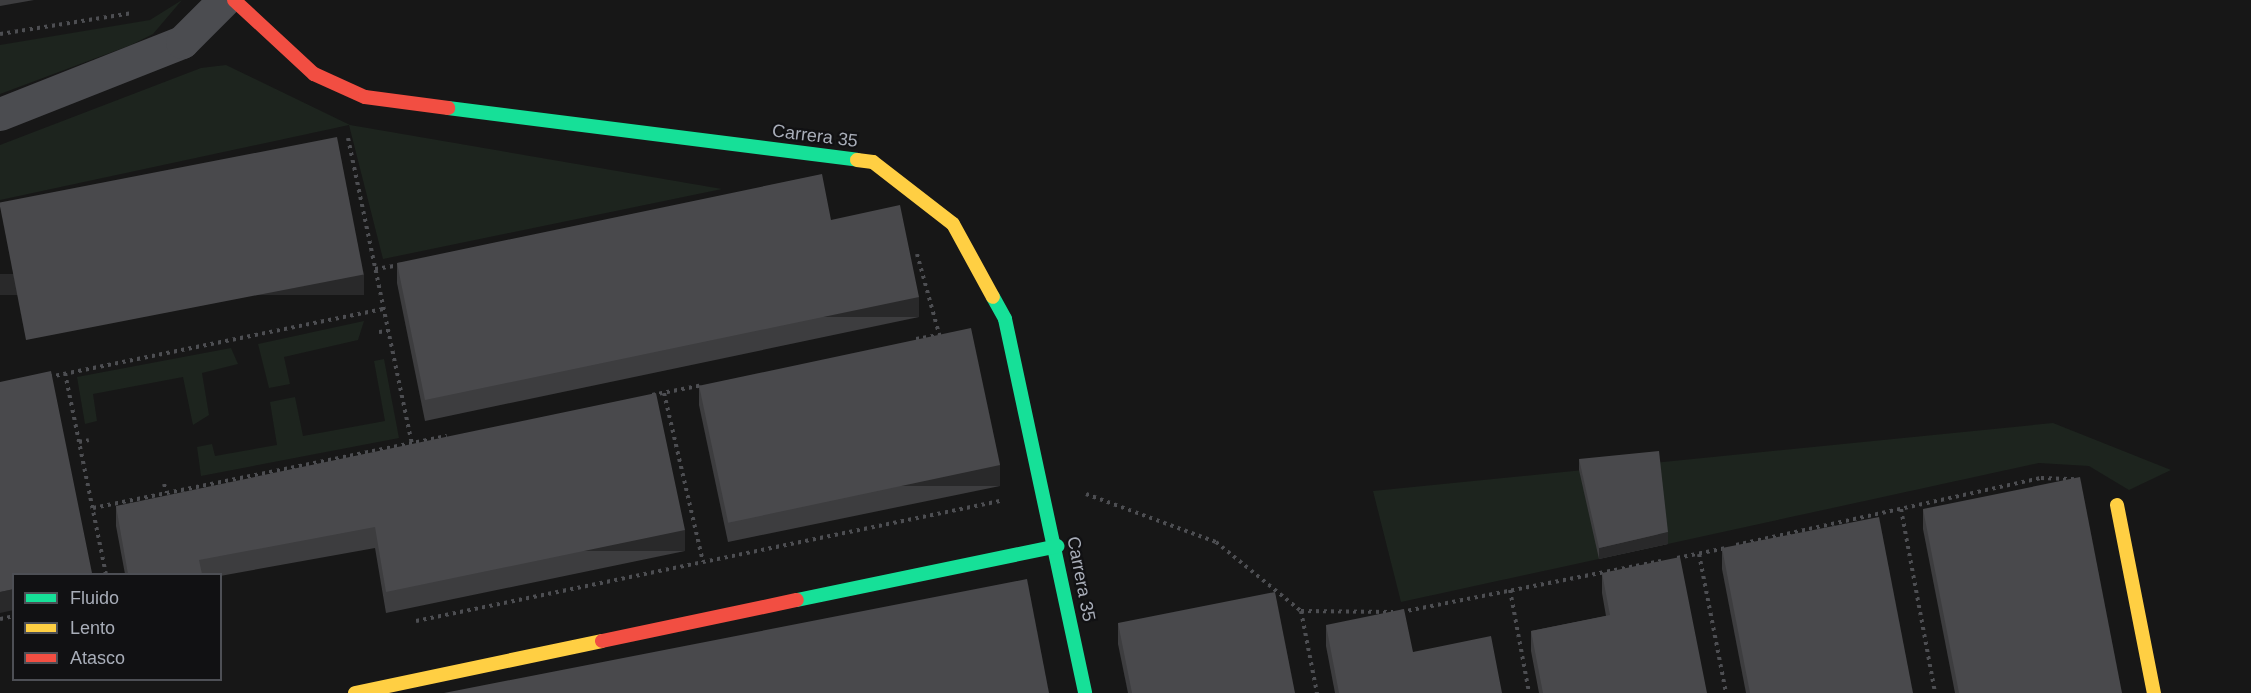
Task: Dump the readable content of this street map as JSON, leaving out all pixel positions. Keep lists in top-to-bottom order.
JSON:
{
  "streets": {
    "street": ["Carrera 35"]
  },
  "legend": ["Fluido", "Lento", "Atasco"]
}
